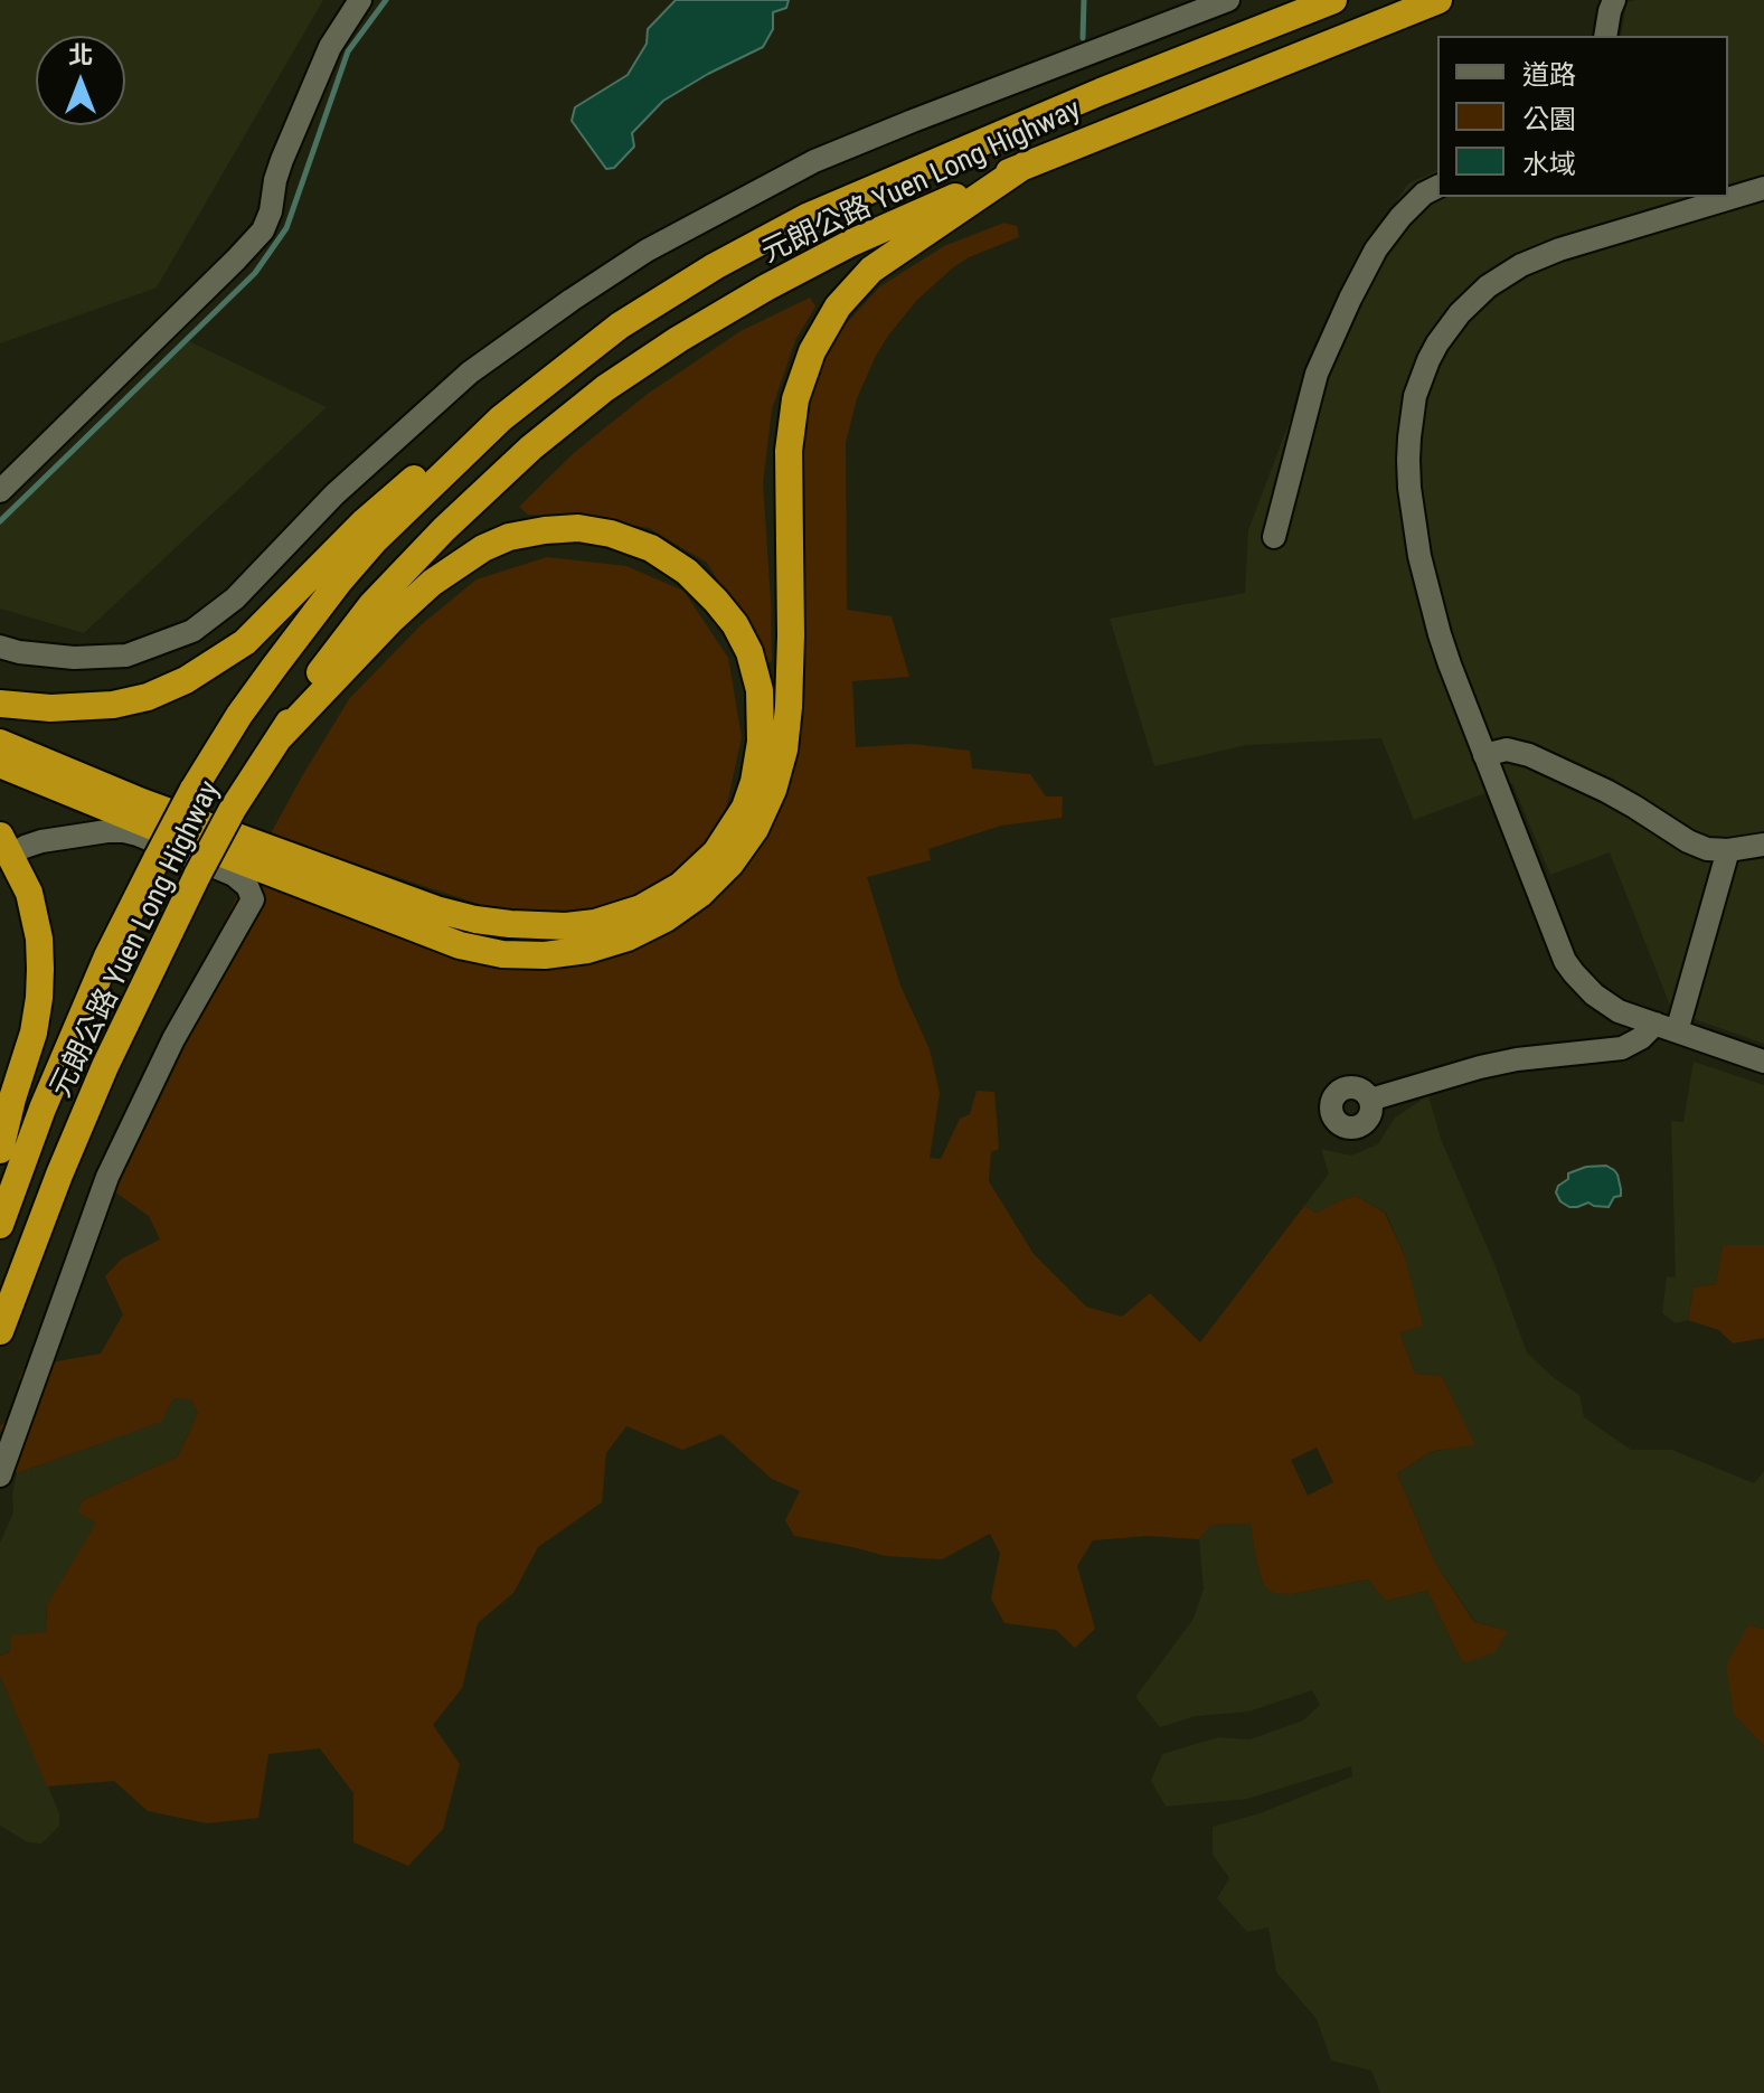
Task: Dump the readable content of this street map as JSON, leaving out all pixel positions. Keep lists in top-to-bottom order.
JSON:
{
  "streets": {
    "highway": ["元朗公路 Yuen Long Highway"]
  },
  "legend": ["道路", "公園", "水域"],
  "north": "top"
}
